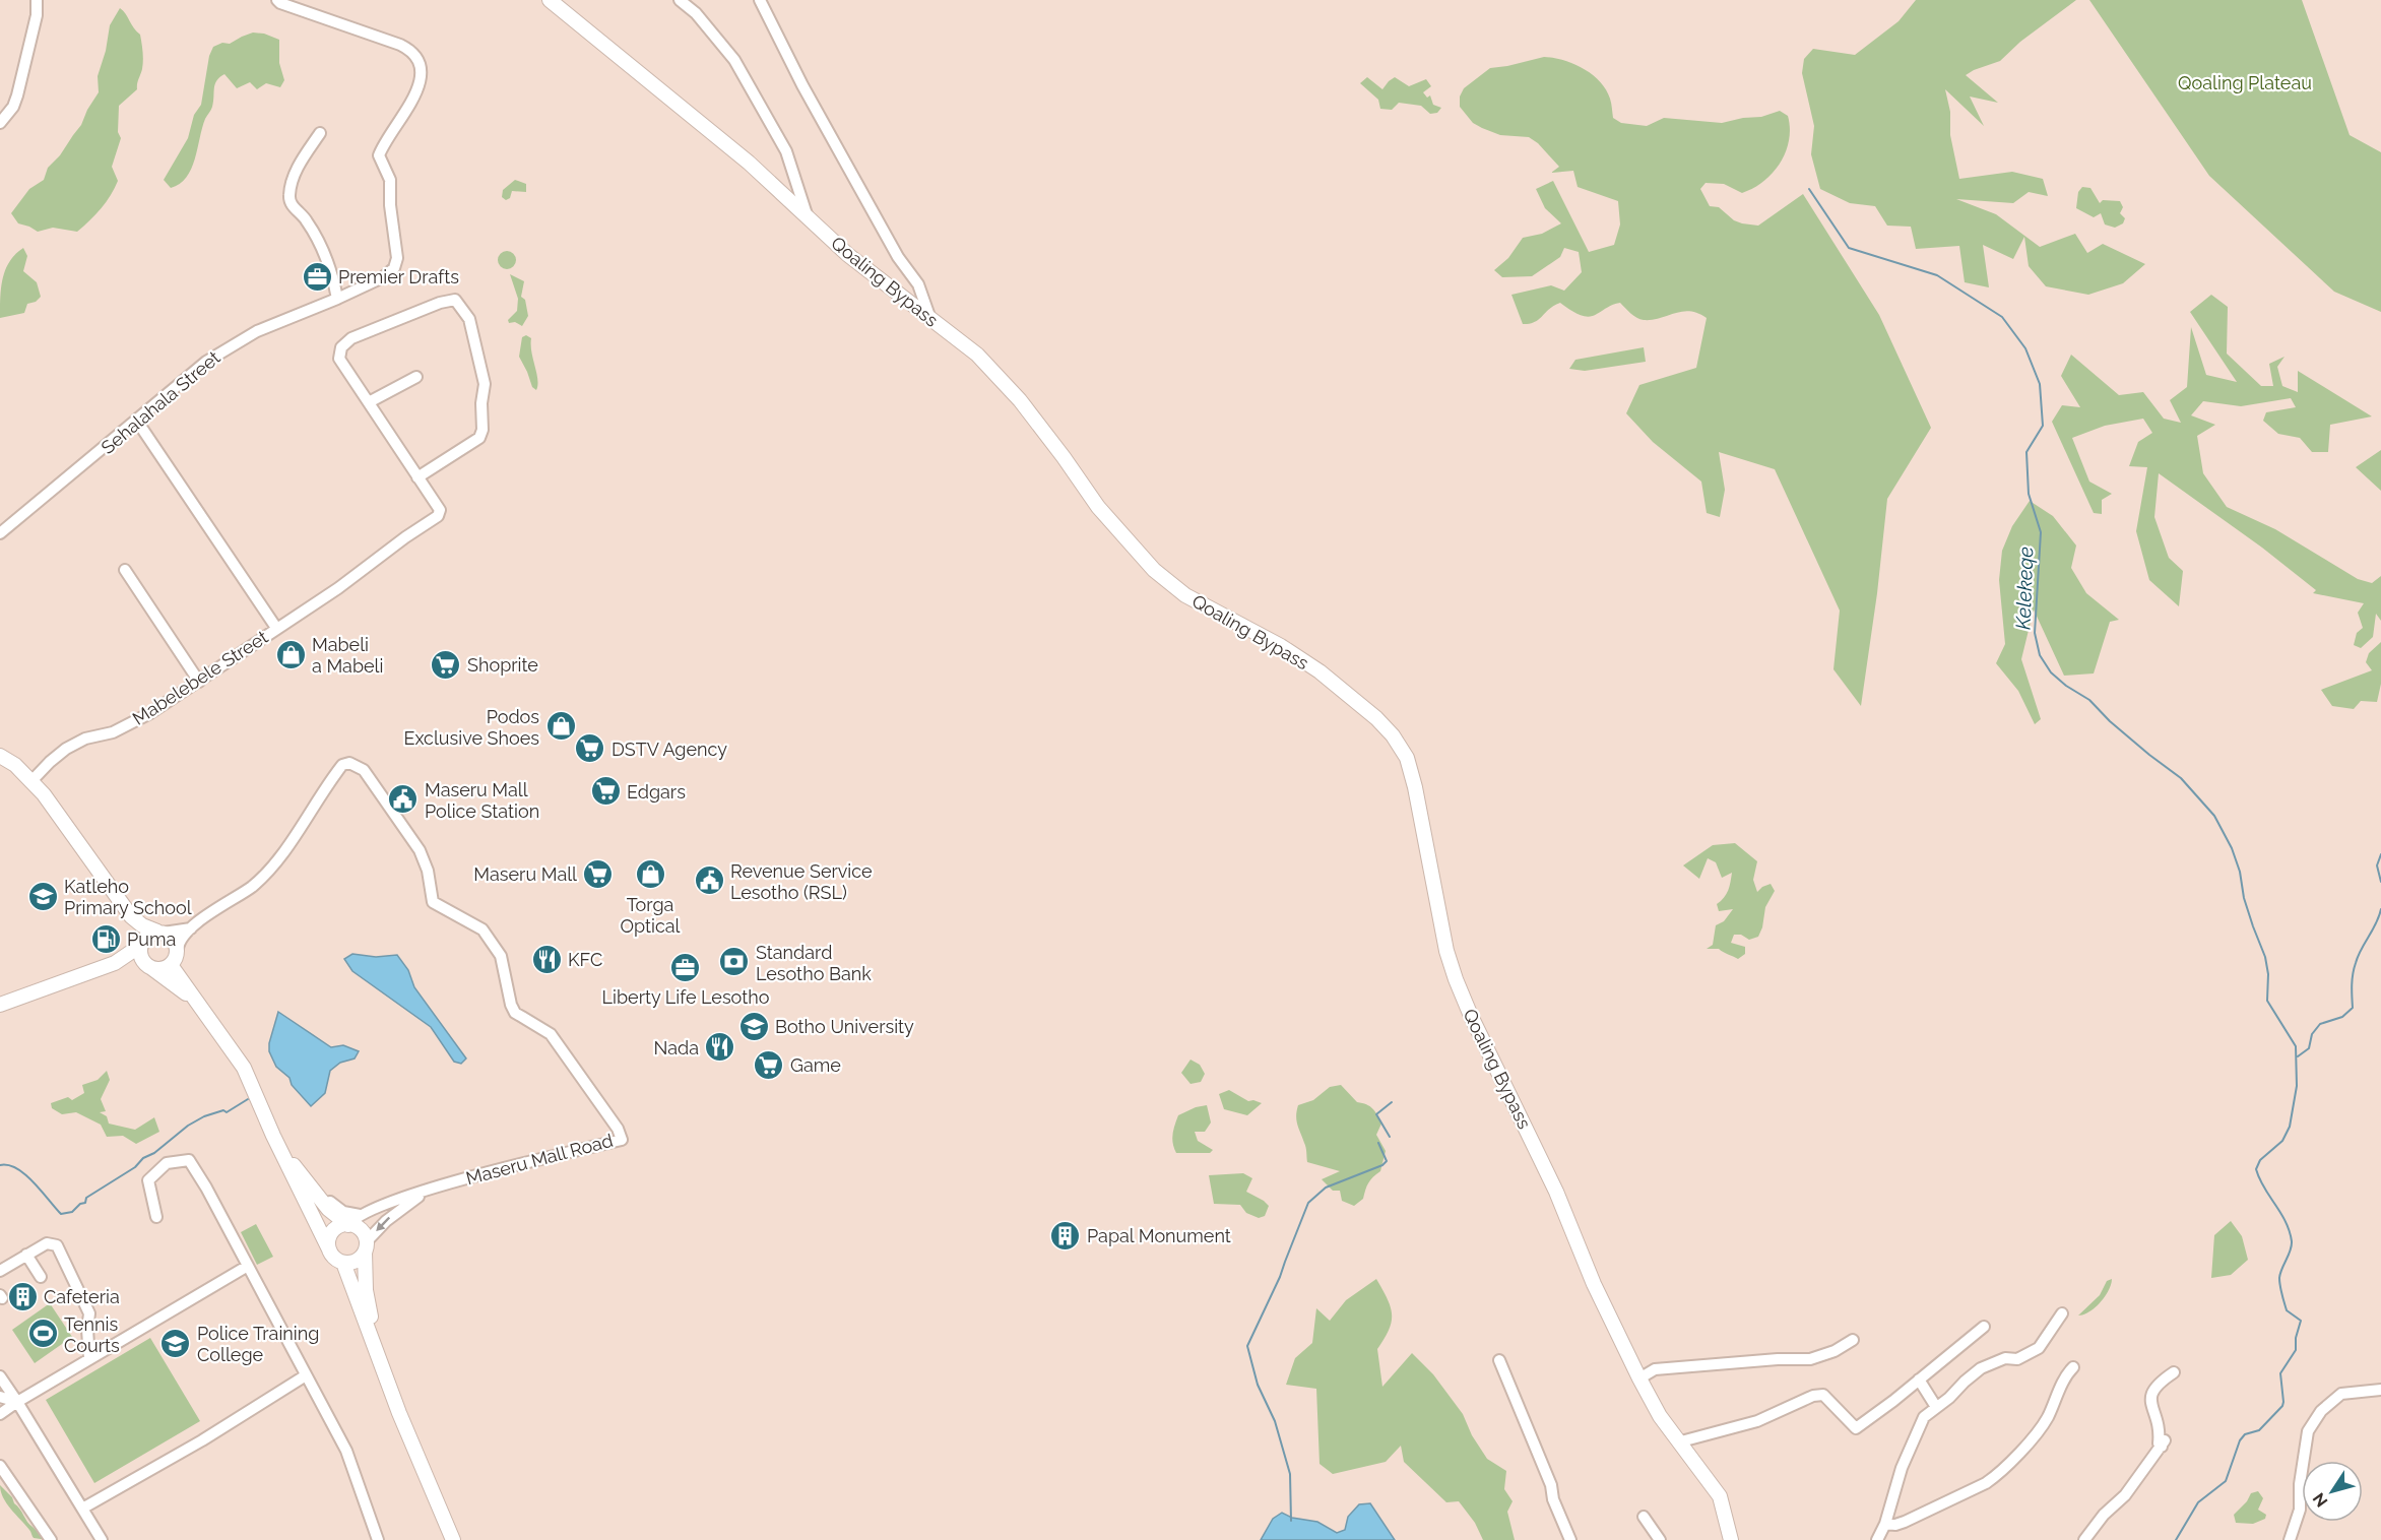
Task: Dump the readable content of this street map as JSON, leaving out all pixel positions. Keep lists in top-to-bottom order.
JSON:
{
  "streets": {
    "main road": ["Qoaling Bypass"],
    "street": ["Sehalahala Street", "Mabelebele Street", "Maseru Mall Road"]
  },
  "crossings": [
    ["Sehalahala Street", "Mabelebele Street"]
  ],
  "water": ["Kelekeqe"],
  "parks": ["Qoaling Plateau"],
  "places": {
    "office": ["Premier Drafts", "Liberty Life Lesotho"],
    "shop": ["Mabeli a Mabeli", "Podos Exclusive Shoes", "Torga Optical"],
    "supermarket": [
      "Shoprite",
      "DSTV Agency",
      "Edgars",
      "Maseru Mall",
      "Game"
    ],
    "public building": ["Maseru Mall Police Station", "Revenue Service Lesotho (RSL)"],
    "school or university": ["Katleho Primary School", "Botho University", "Police Training College"],
    "fuel station": ["Puma"],
    "restaurant": ["KFC", "Nada"],
    "bank": ["Standard Lesotho Bank"],
    "building": ["Papal Monument", "Cafeteria"],
    "sports": ["Tennis Courts"]
  },
  "north": "bottom left"
}
